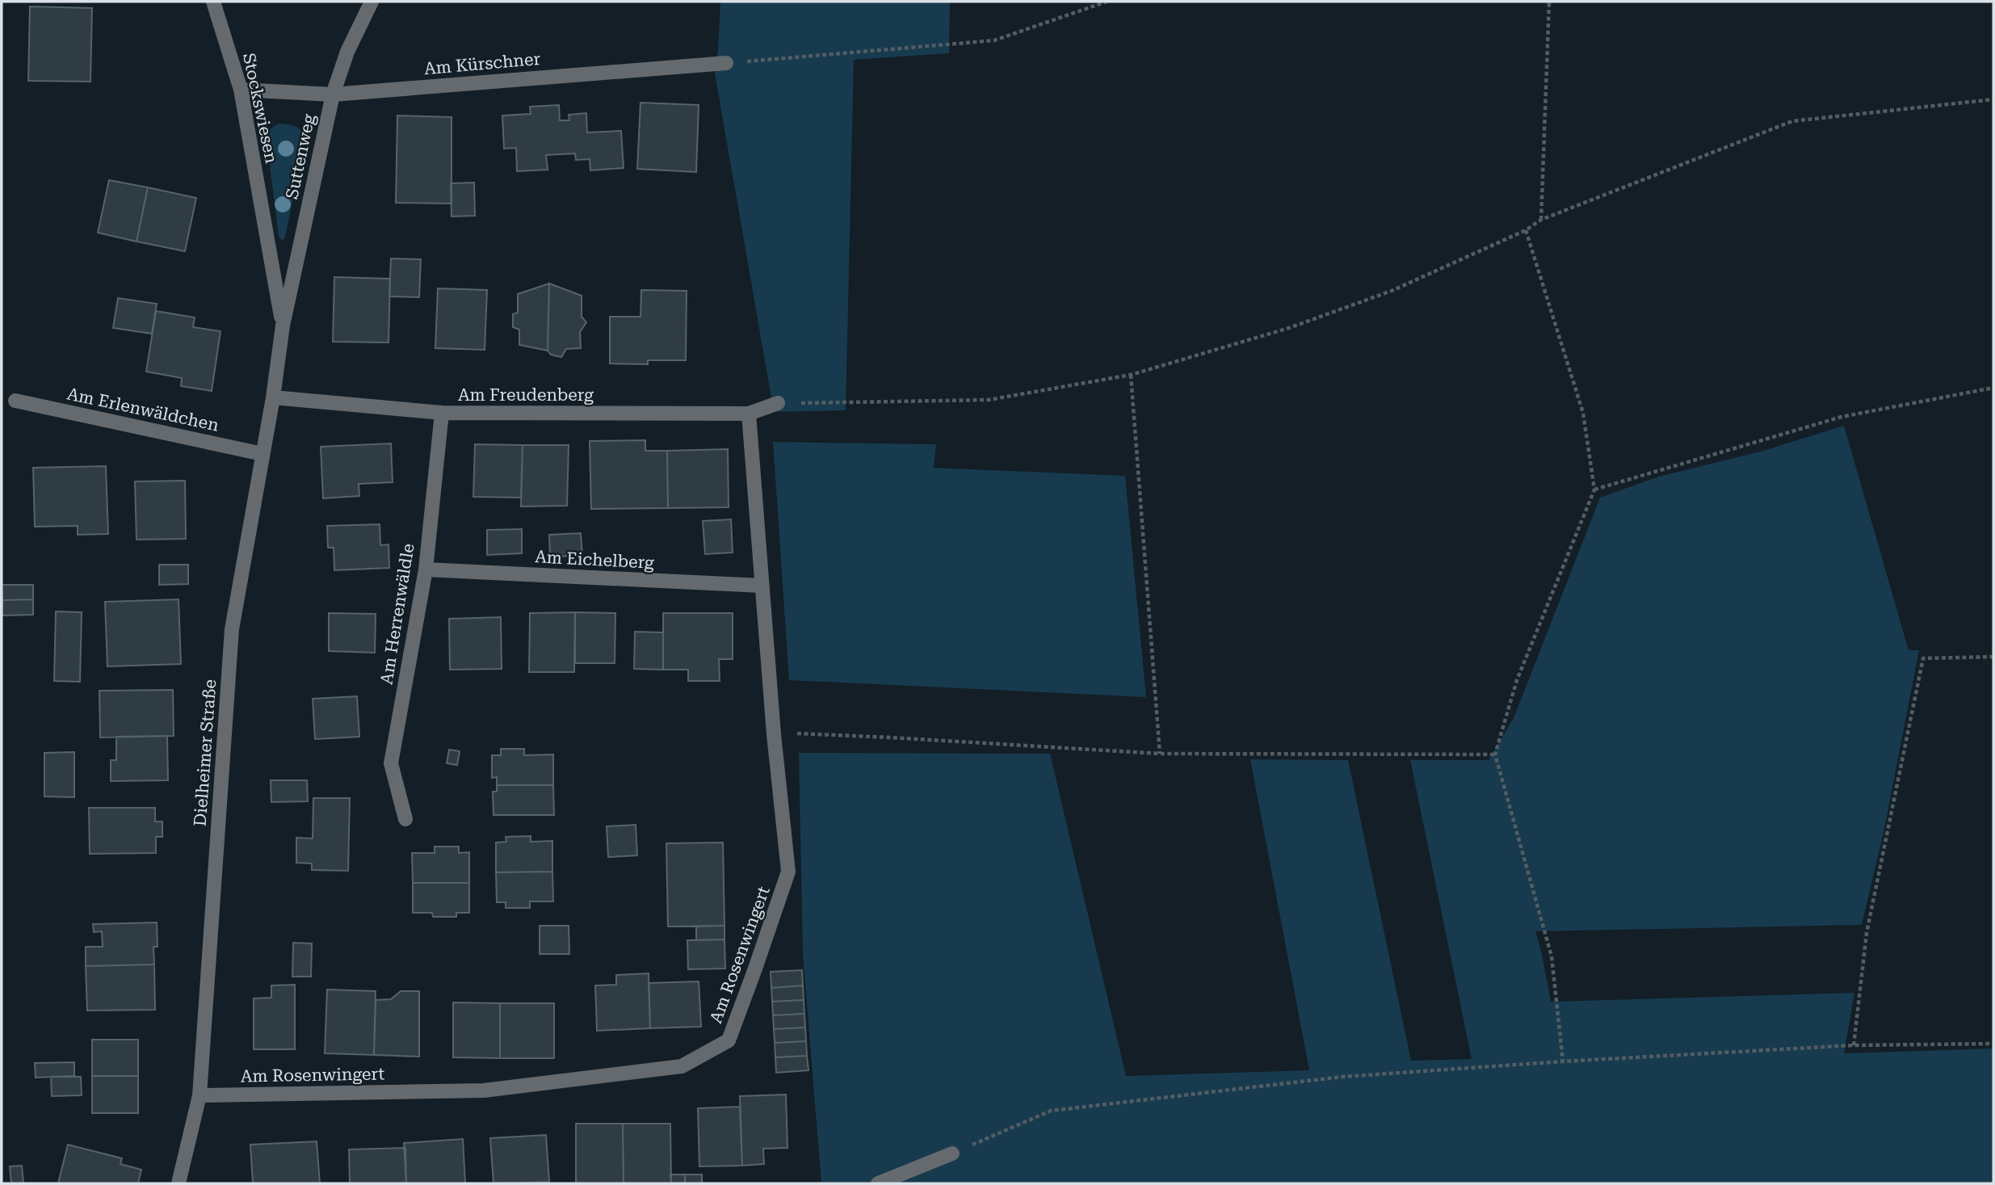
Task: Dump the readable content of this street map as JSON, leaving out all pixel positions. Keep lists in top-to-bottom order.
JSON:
{
  "streets": {
    "street": [
      "Am Kürschner",
      "Stockswiesen",
      "Suttenweg",
      "Am Freudenberg",
      "Am Erlenwäldchen",
      "Am Eichelberg",
      "Am Herrenwäldle",
      "Dielheimer Straße",
      "Am Rosenwingert"
    ]
  },
  "crossings": [
    ["Am Kürschner", "Stockswiesen"],
    ["Am Kürschner", "Suttenweg"],
    ["Stockswiesen", "Suttenweg"],
    ["Stockswiesen", "Dielheimer Straße"],
    ["Suttenweg", "Dielheimer Straße"],
    ["Am Freudenberg", "Am Herrenwäldle"],
    ["Am Freudenberg", "Dielheimer Straße"],
    ["Am Freudenberg", "Am Rosenwingert"],
    ["Am Erlenwäldchen", "Dielheimer Straße"],
    ["Am Eichelberg", "Am Herrenwäldle"],
    ["Am Eichelberg", "Am Rosenwingert"],
    ["Dielheimer Straße", "Am Rosenwingert"]
  ]
}
